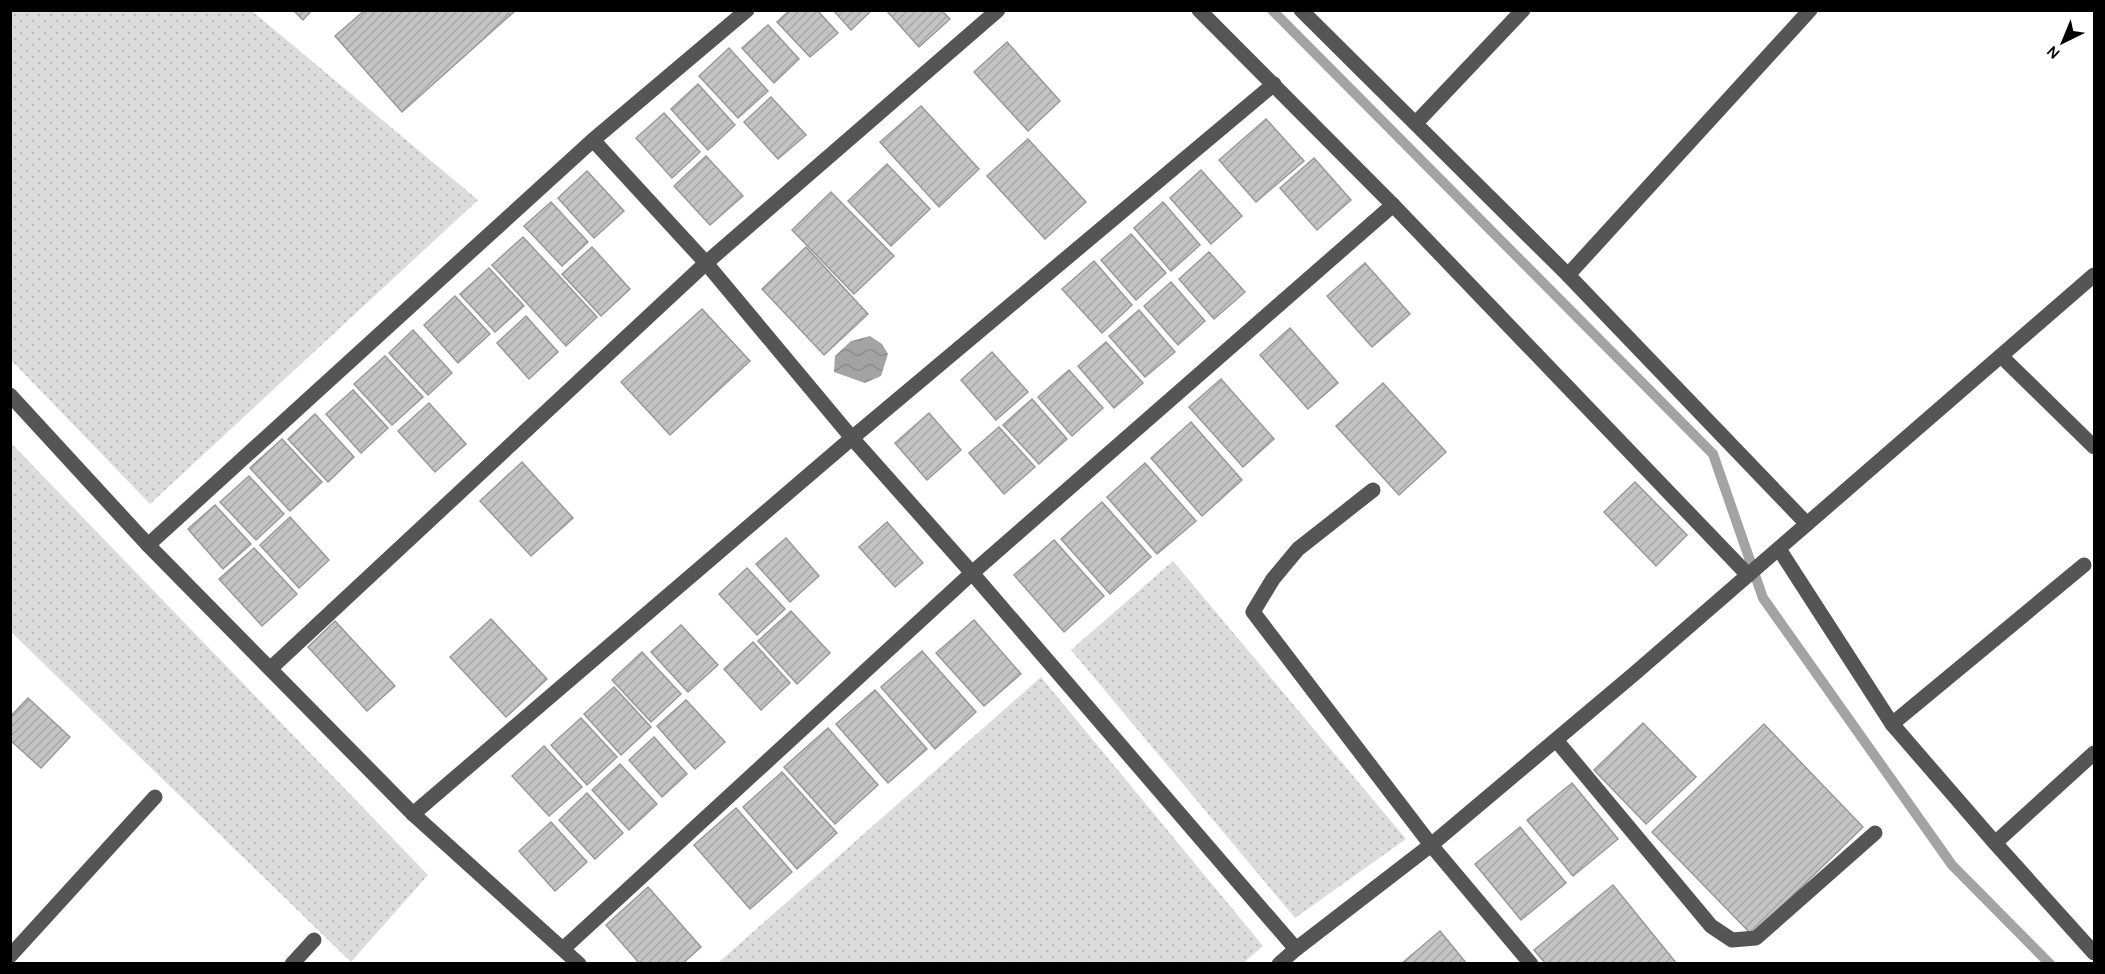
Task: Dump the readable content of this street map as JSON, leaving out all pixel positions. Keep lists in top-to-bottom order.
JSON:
{
  "north": "bottom left"
}
